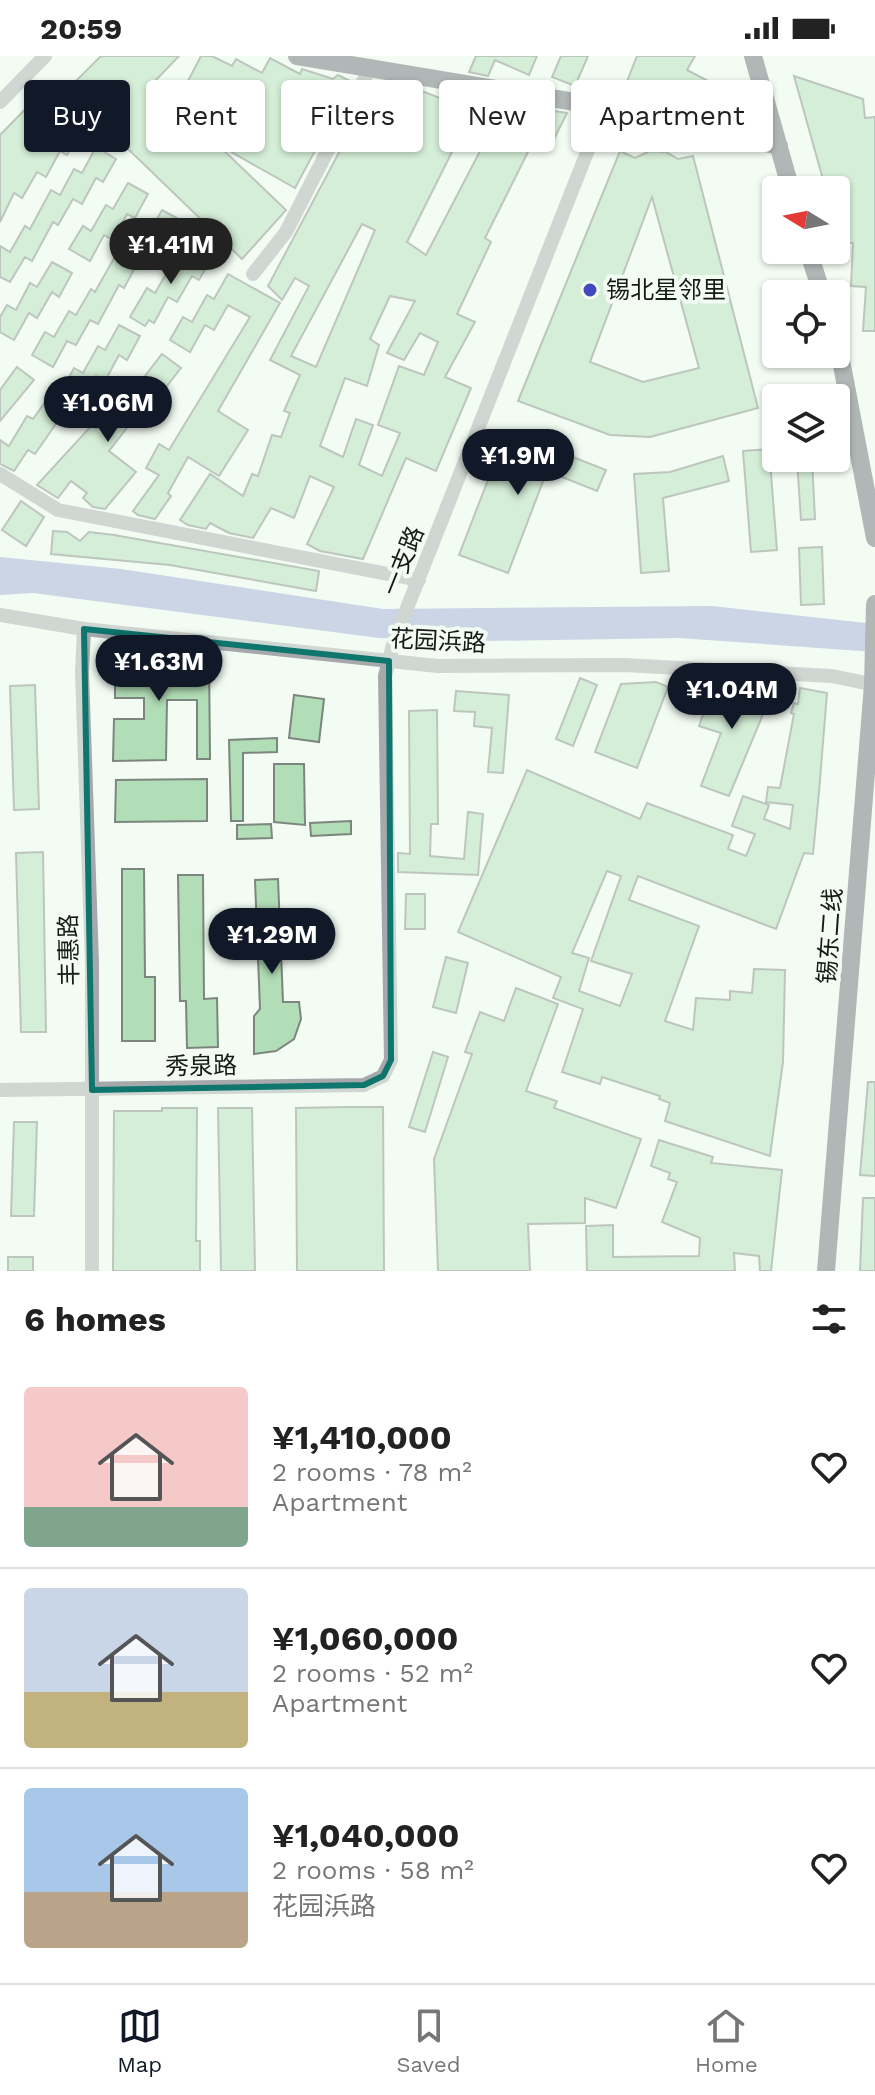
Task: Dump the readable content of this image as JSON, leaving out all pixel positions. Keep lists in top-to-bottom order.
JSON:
{
  "streets": {
    "main road": ["锡东二线"],
    "street": [
      "一支路",
      "花园浜路",
      "丰惠路",
      "秀泉路"
    ]
  },
  "crossings": [
    ["一支路", "花园浜路"],
    ["一支路", "秀泉路"],
    ["花园浜路", "锡东二线"],
    ["花园浜路", "丰惠路"],
    ["丰惠路", "秀泉路"]
  ],
  "places": ["锡北星邻里"],
  "north": "left",
  "page": {
    "status": "20:59",
    "chip": [
      "Buy",
      "Rent",
      "Filters",
      "New",
      "Apartment"
    ],
    "price": [
      "¥1.41M",
      "¥1.06M",
      "¥1.9M",
      "¥1.63M",
      "¥1.04M",
      "¥1.29M"
    ],
    "heading": "6 homes",
    "list": [
      {
        "name": "¥1,410,000",
        "note": "2 rooms · 78 m² · Apartment"
      },
      {
        "name": "¥1,060,000",
        "note": "2 rooms · 52 m² · Apartment"
      },
      {
        "name": "¥1,040,000",
        "note": "2 rooms · 58 m² · 花园浜路"
      }
    ],
    "tabs": ["Map", "Saved", "Home"]
  }
}
